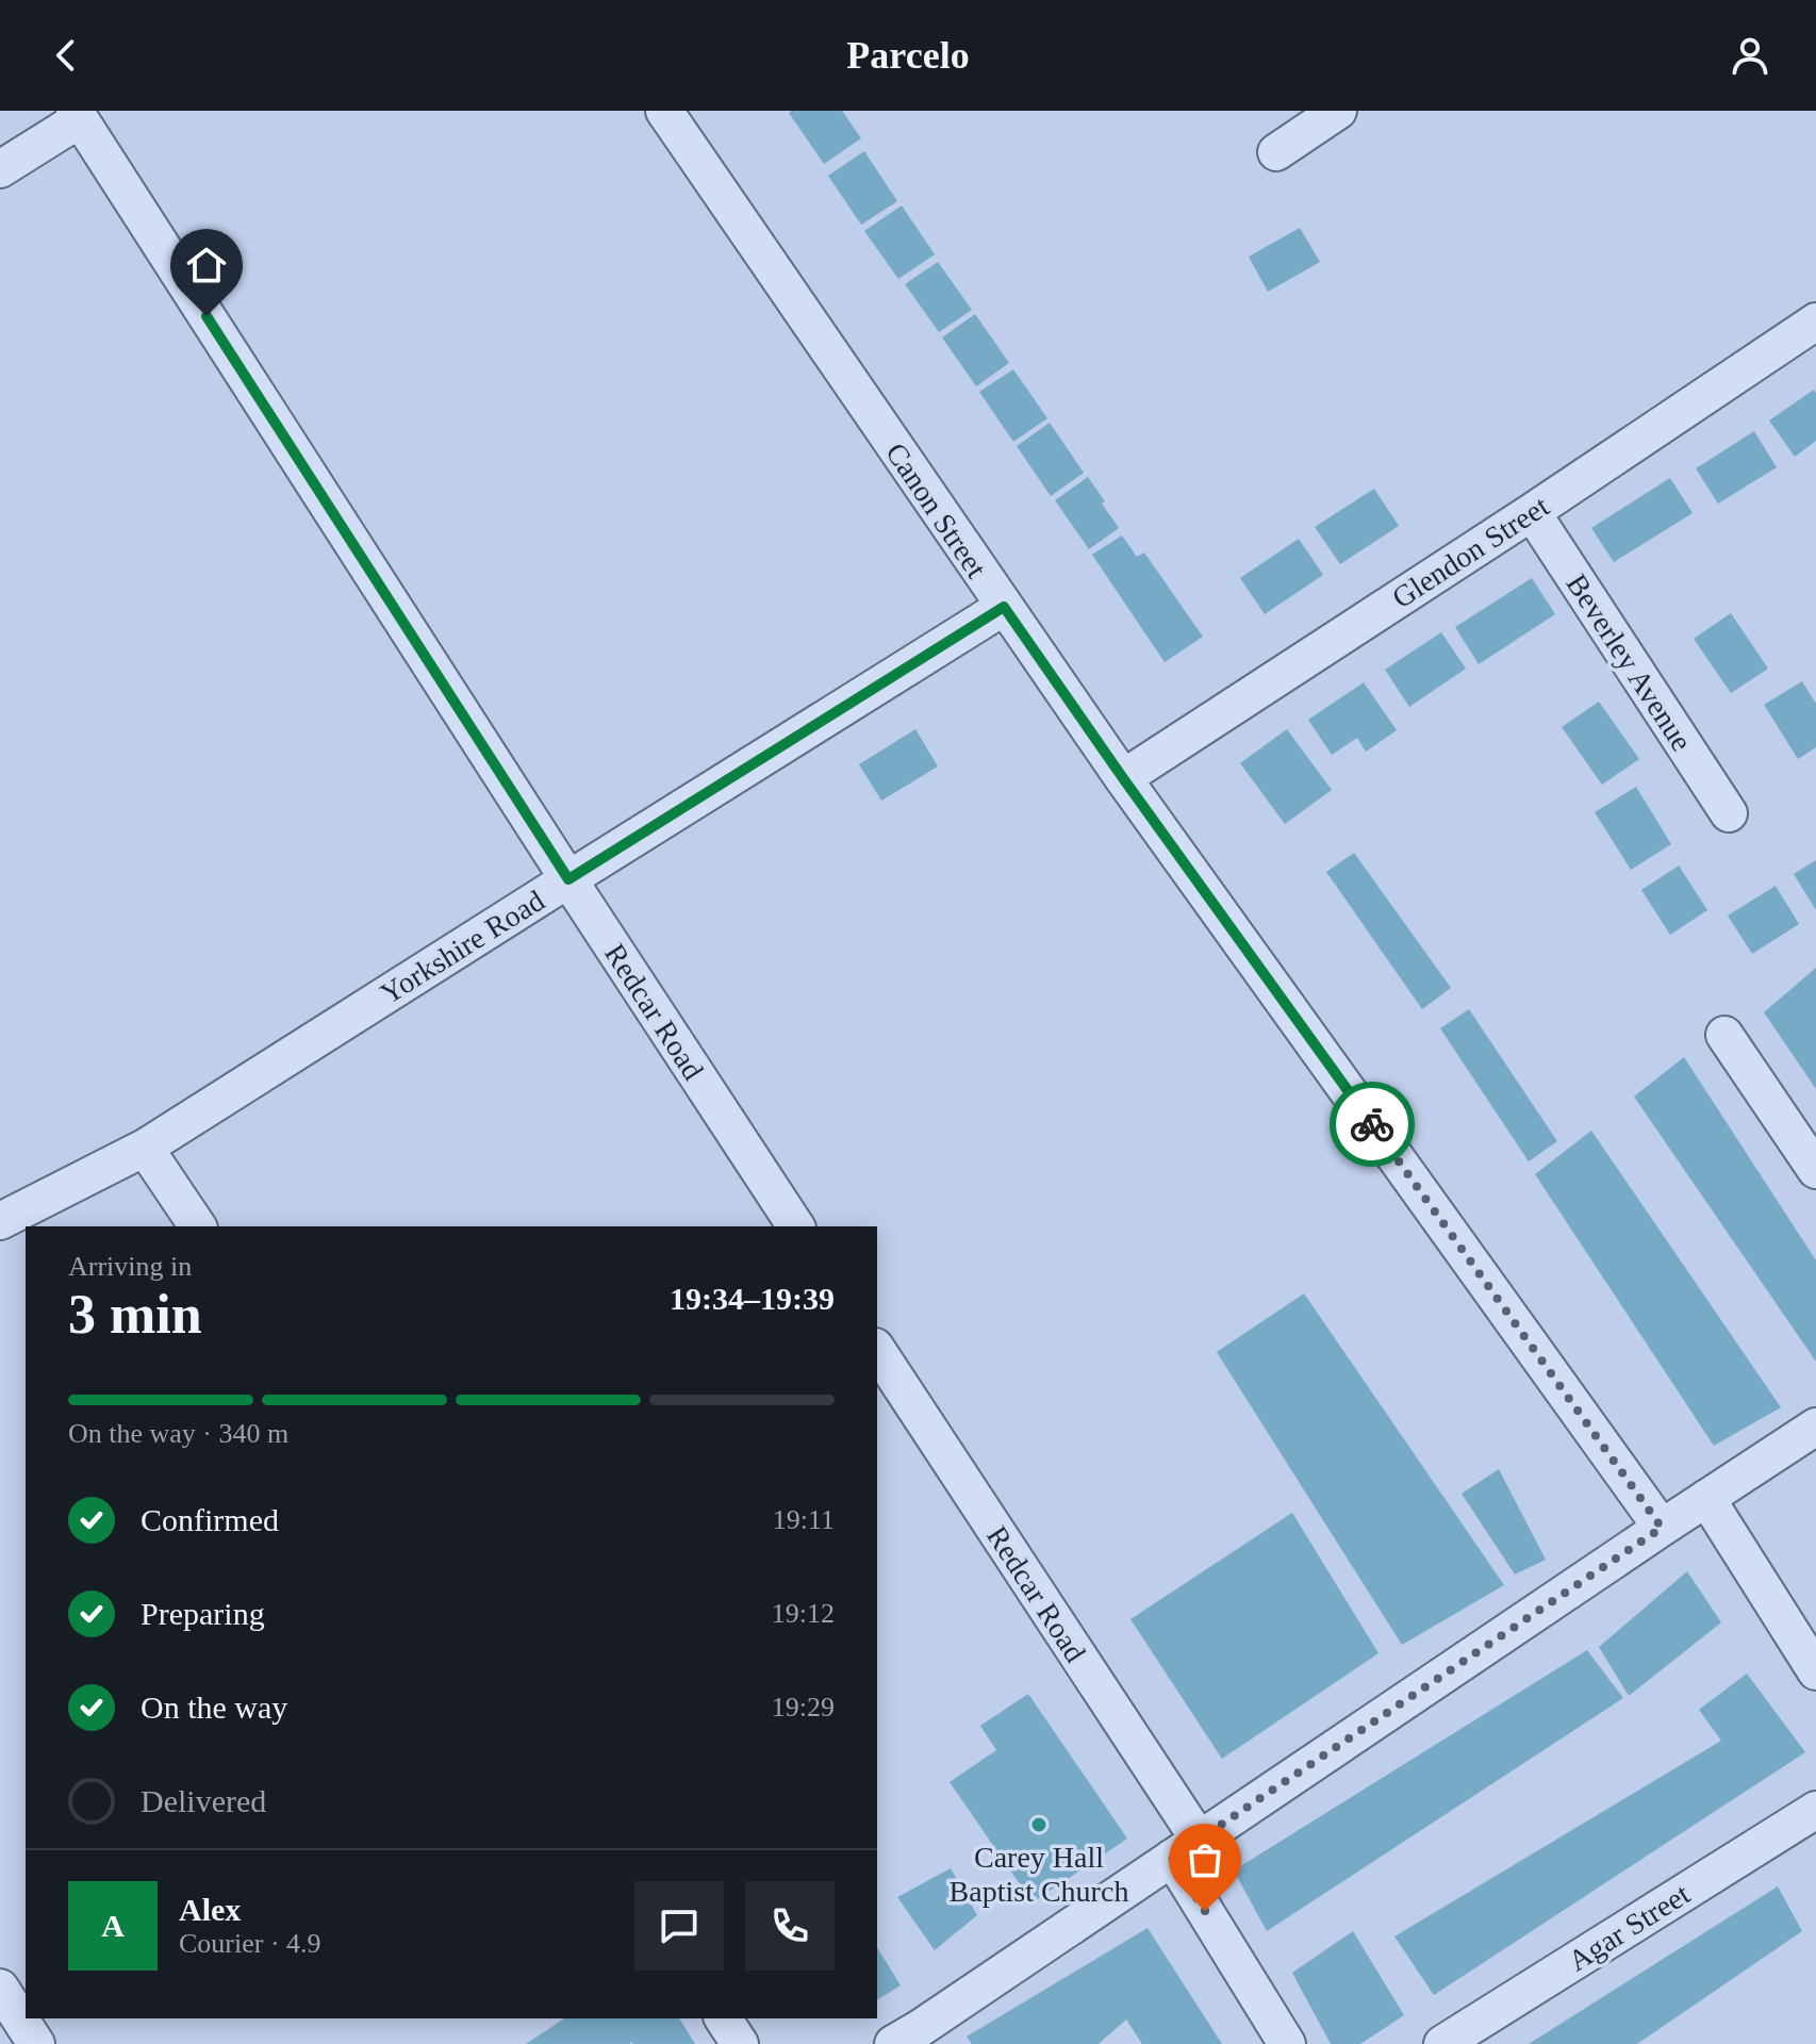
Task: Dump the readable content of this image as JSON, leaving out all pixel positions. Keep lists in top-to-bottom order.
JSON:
{
  "streets": {
    "street": [
      "Canon Street",
      "Glendon Street",
      "Beverley Avenue",
      "Yorkshire Road",
      "Redcar Road",
      "Agar Street"
    ]
  },
  "crossings": [
    ["Canon Street", "Glendon Street"],
    ["Canon Street", "Yorkshire Road"],
    ["Glendon Street", "Beverley Avenue"],
    ["Yorkshire Road", "Redcar Road"]
  ],
  "places": ["Carey Hall Baptist Church"],
  "page": {
    "header": "Parcelo",
    "heading": ["3 min", "Arriving in", "19:34–19:39"],
    "panel": ["Alex", "Courier · 4.9"],
    "bar": "On the way · 340 m",
    "list": [
      ["Confirmed", "19:11"],
      ["Preparing", "19:12"],
      ["On the way", "19:29"],
      "Delivered"
    ],
    "round": "A"
  }
}
